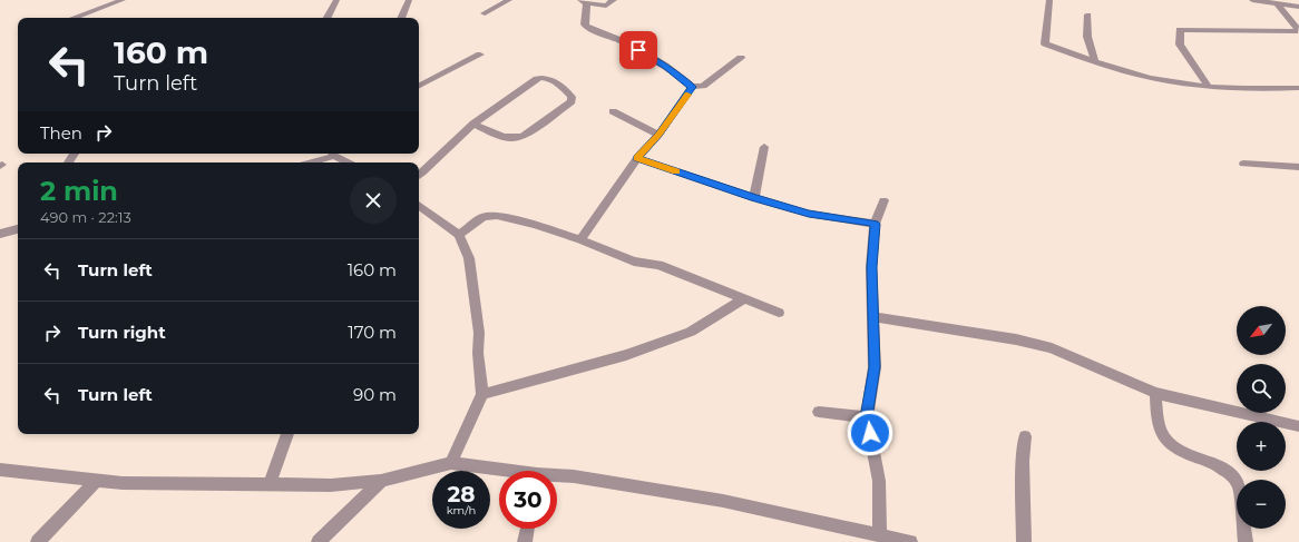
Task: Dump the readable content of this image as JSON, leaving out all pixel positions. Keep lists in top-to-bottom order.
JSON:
{
  "north": "bottom left",
  "page": {
    "turn": ["160 m", "Turn left"],
    "then": "Then",
    "heading": ["2 min", "490 m · 22:13"],
    "list": [
      {
        "name": "Turn left",
        "value": "160 m"
      },
      {
        "name": "Turn right",
        "value": "170 m"
      },
      {
        "name": "Turn left",
        "value": "90 m"
      }
    ],
    "map_buttons": ["+", "−"],
    "speed": "28 km/h",
    "limit": "30"
  }
}
